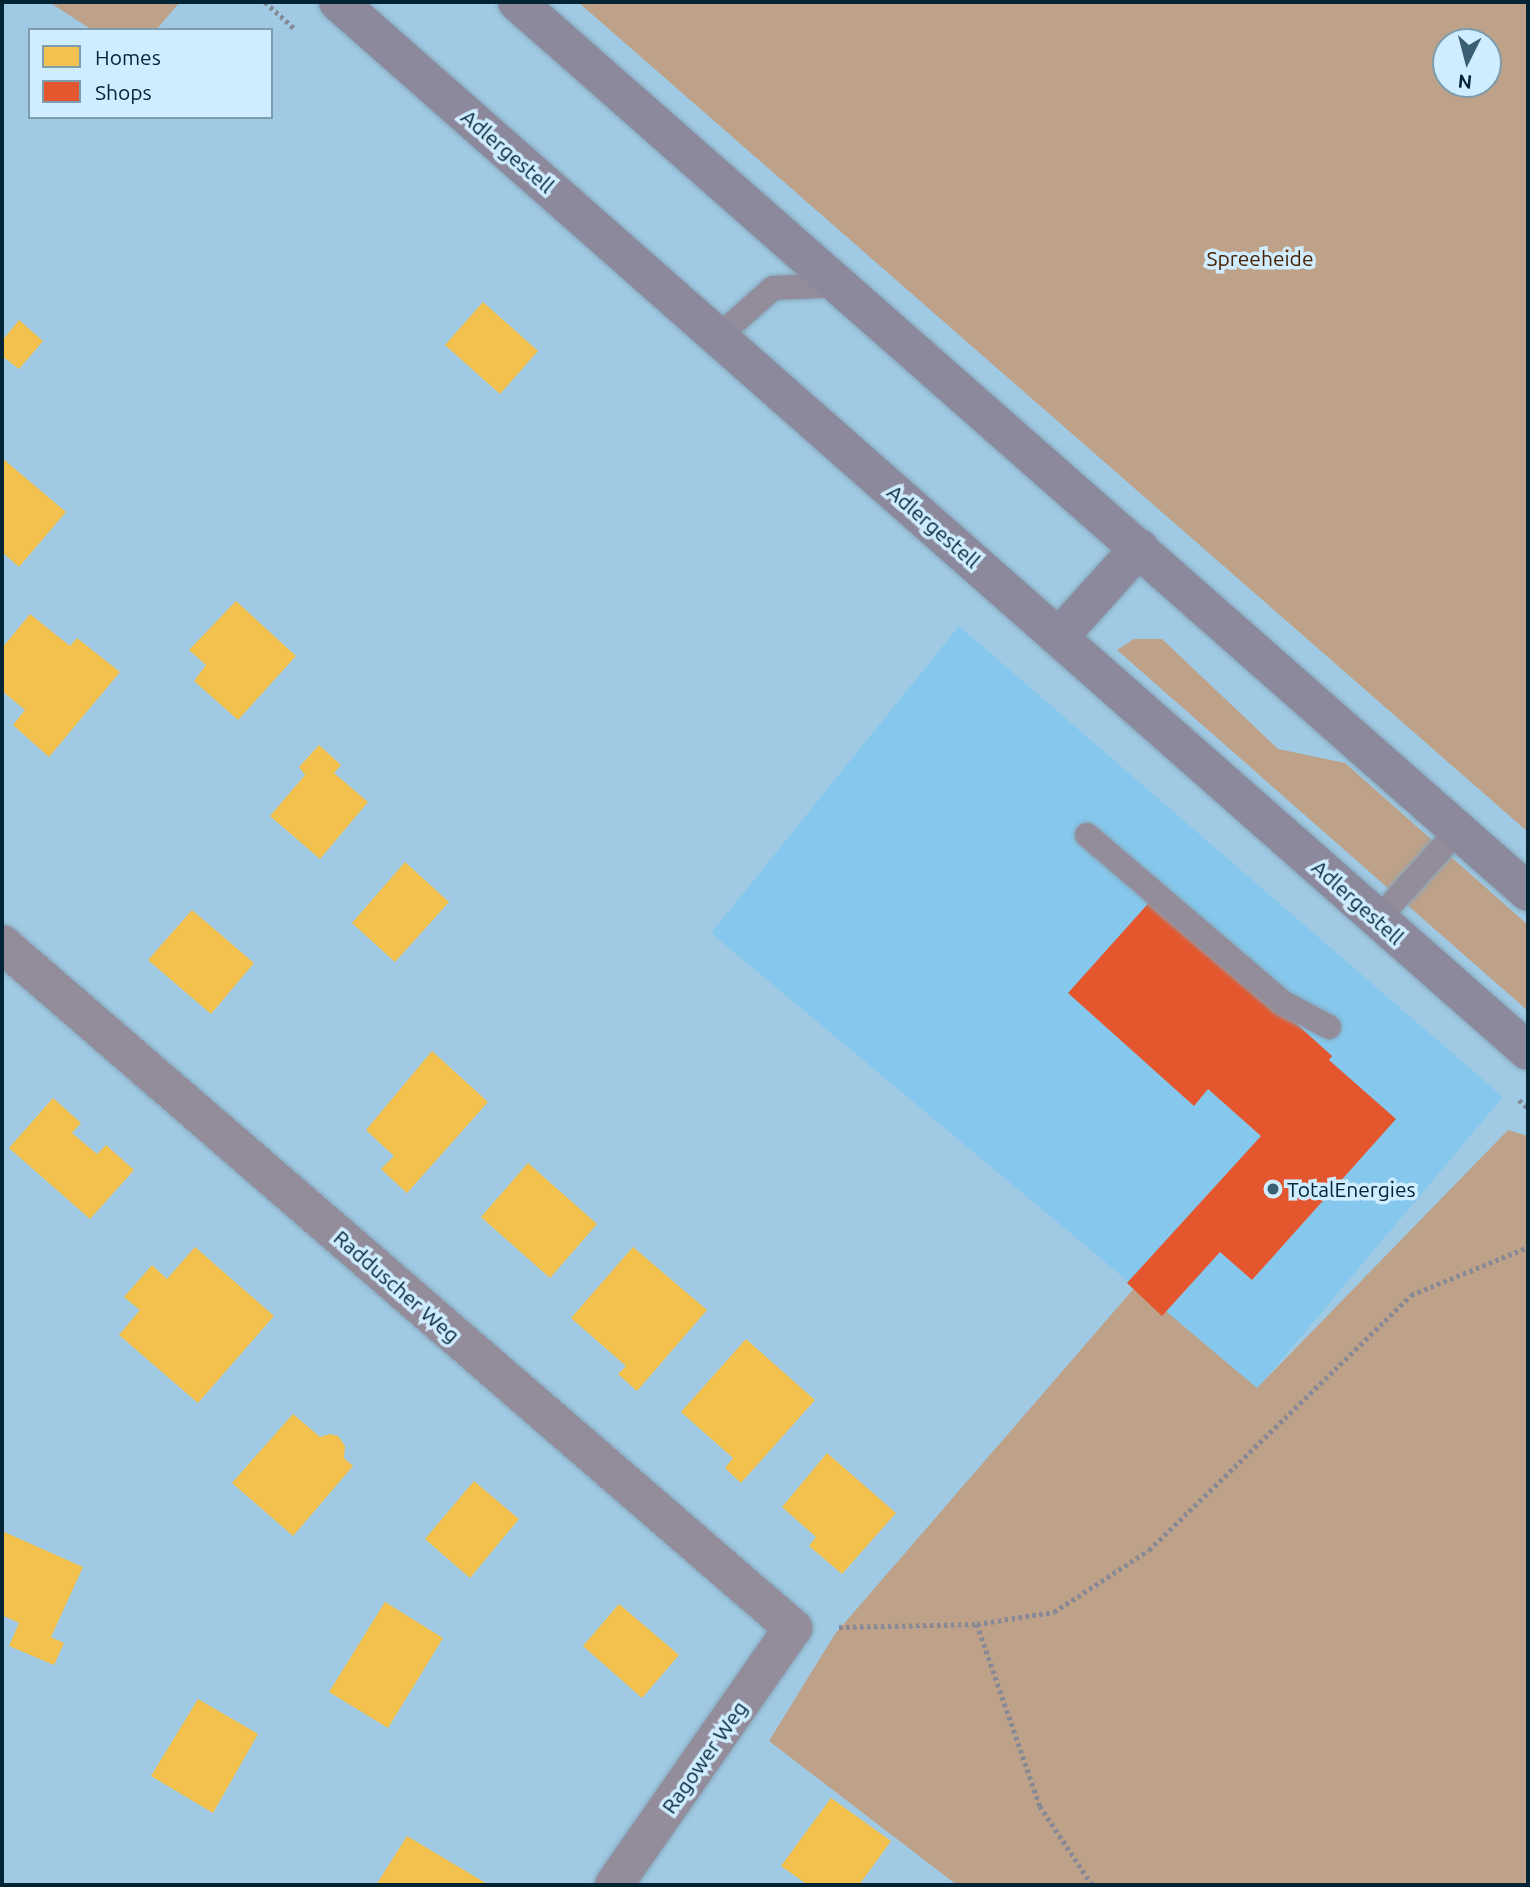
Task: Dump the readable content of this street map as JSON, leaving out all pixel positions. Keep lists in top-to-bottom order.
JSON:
{
  "streets": {
    "main road": ["Adlergestell"],
    "street": ["Radduscher Weg", "Ragower Weg"]
  },
  "crossings": [
    ["Radduscher Weg", "Ragower Weg"]
  ],
  "parks": ["Spreeheide"],
  "places": ["TotalEnergies"],
  "legend": ["Homes", "Shops"],
  "north": "bottom"
}
